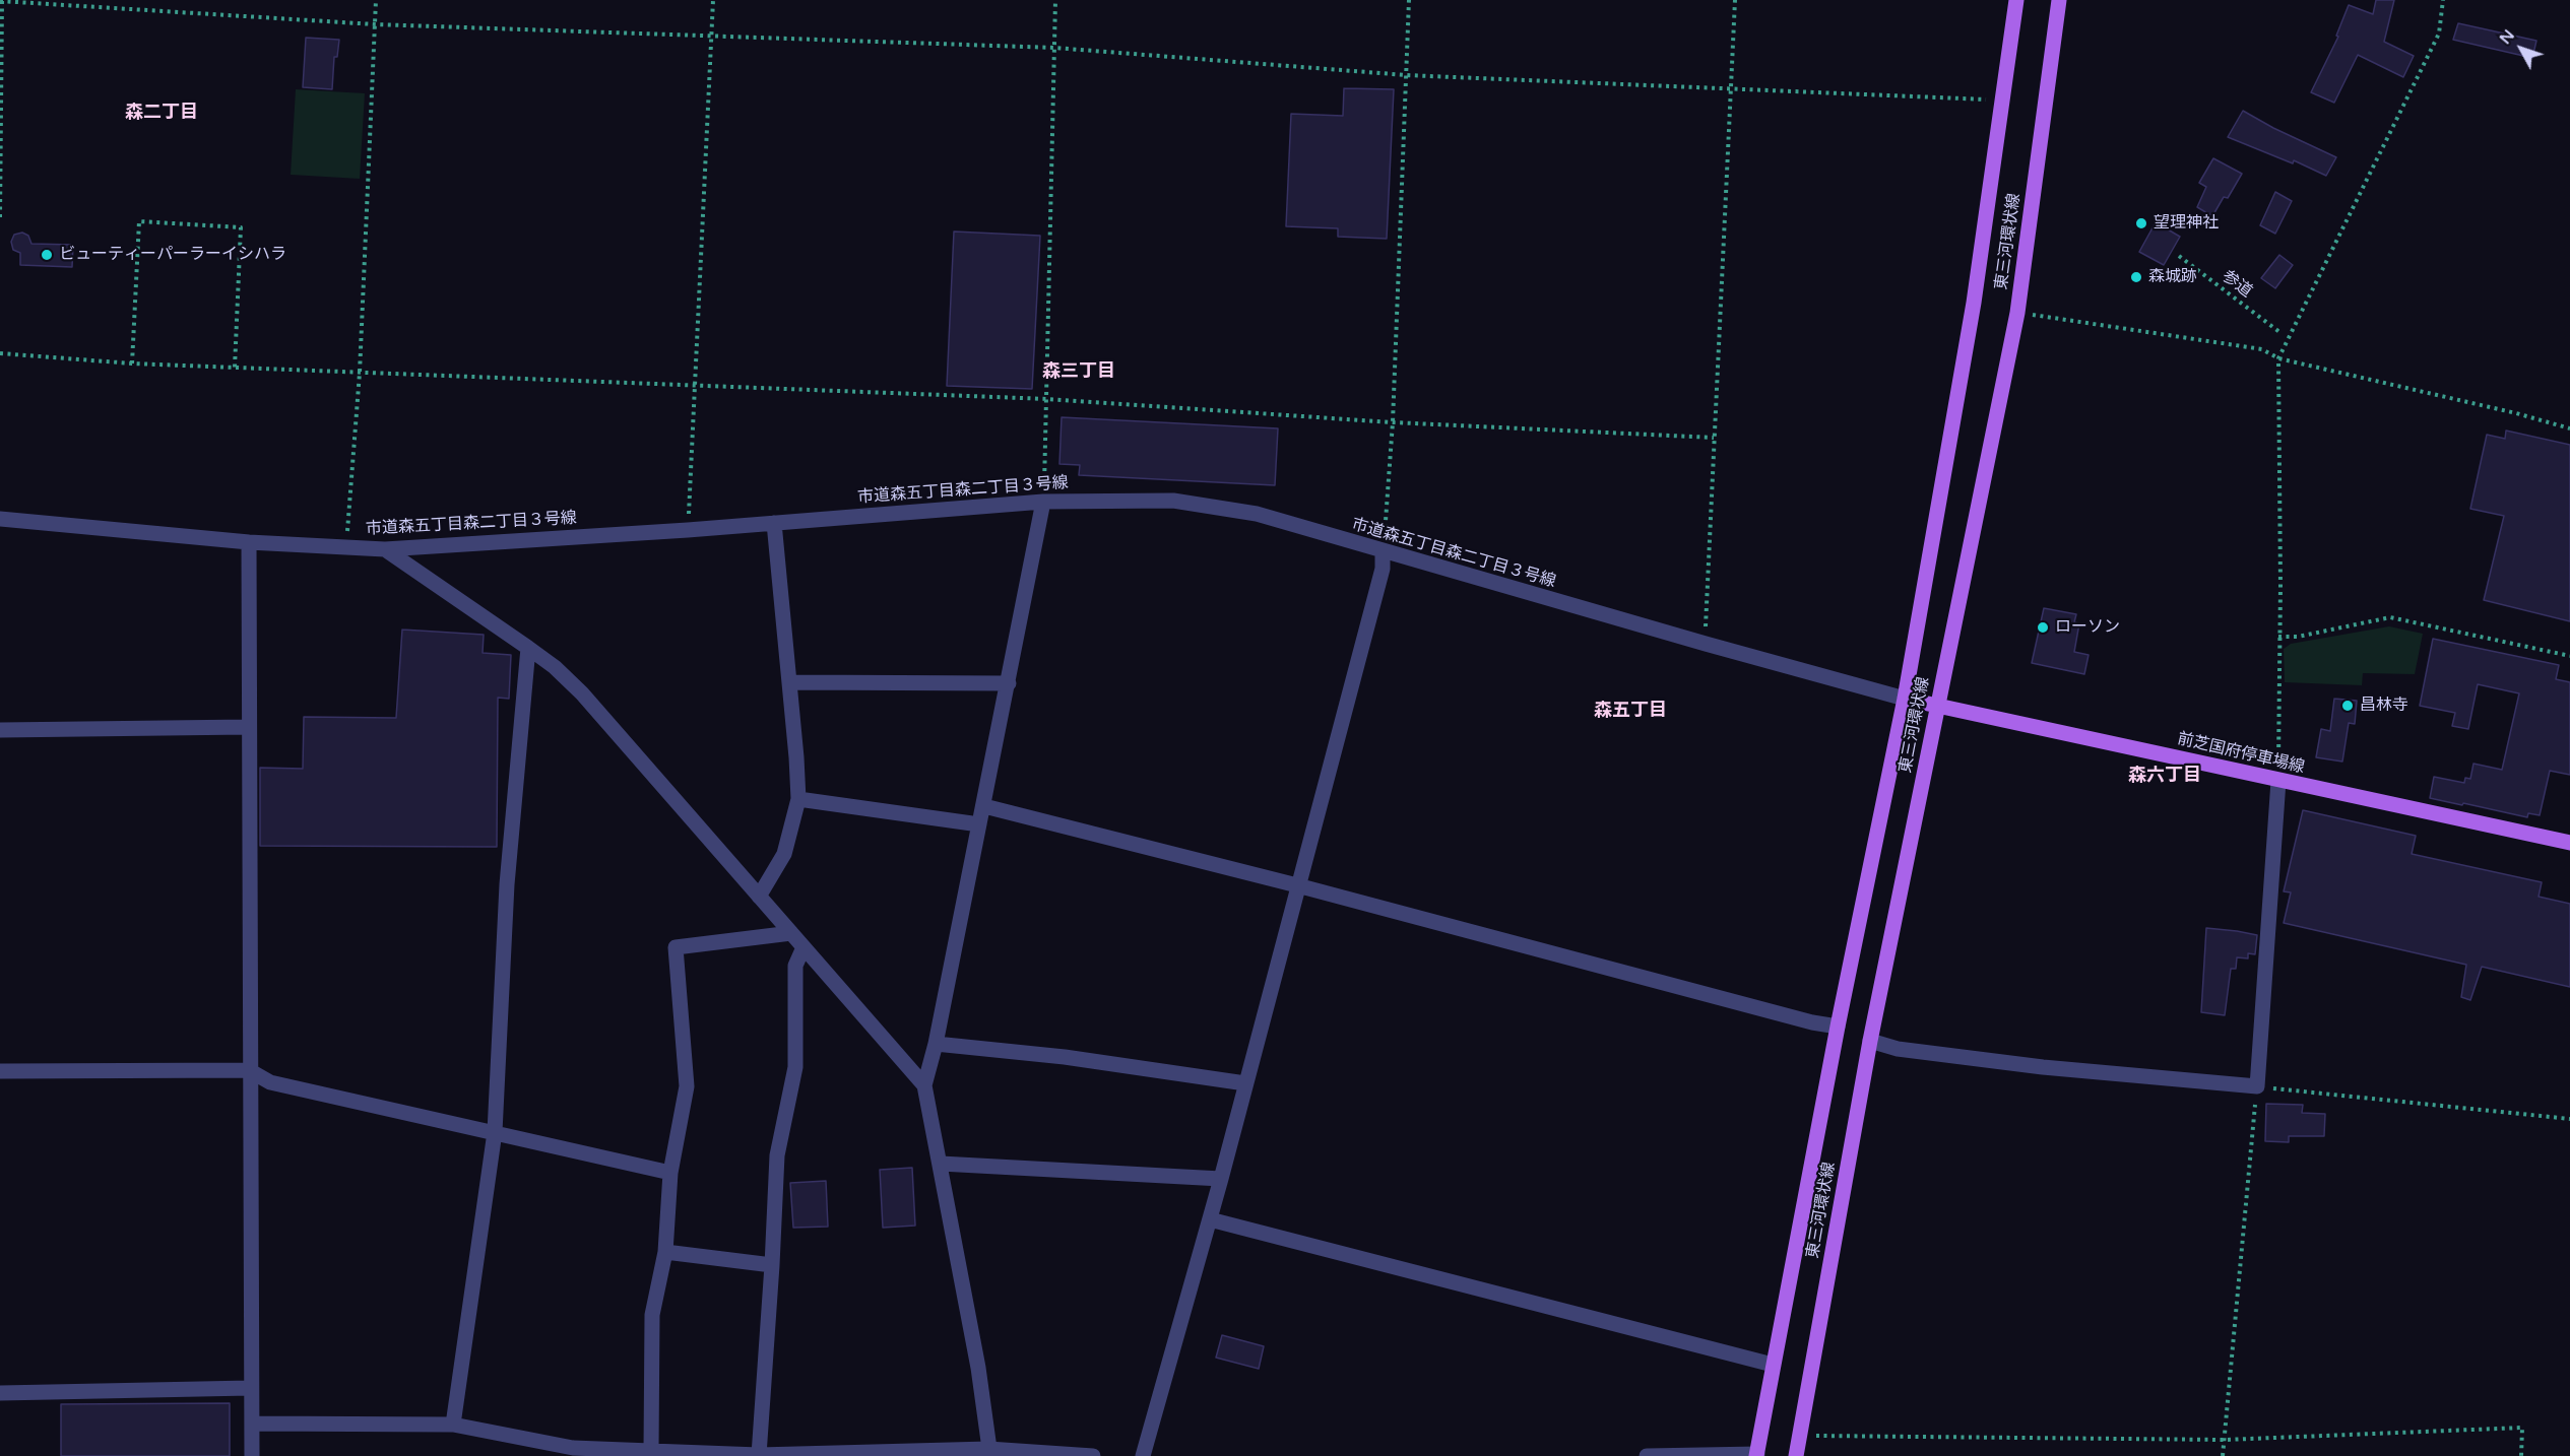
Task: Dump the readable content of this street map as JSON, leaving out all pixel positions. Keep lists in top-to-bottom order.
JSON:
{
  "streets": {
    "main road": ["東三河環状線", "前芝国府停車場線"],
    "street": ["市道森五丁目森二丁目３号線"],
    "path": ["参道"]
  },
  "crossings": [
    ["東三河環状線", "市道森五丁目森二丁目３号線"],
    ["東三河環状線", "前芝国府停車場線"],
    ["市道森五丁目森二丁目３号線", "前芝国府停車場線"]
  ],
  "districts": [
    "森二丁目",
    "森三丁目",
    "森五丁目",
    "森六丁目"
  ],
  "places": [
    "望理神社",
    "ビューティーパーラーイシハラ",
    "森城跡",
    "ローソン",
    "昌林寺"
  ],
  "north": "top left"
}
